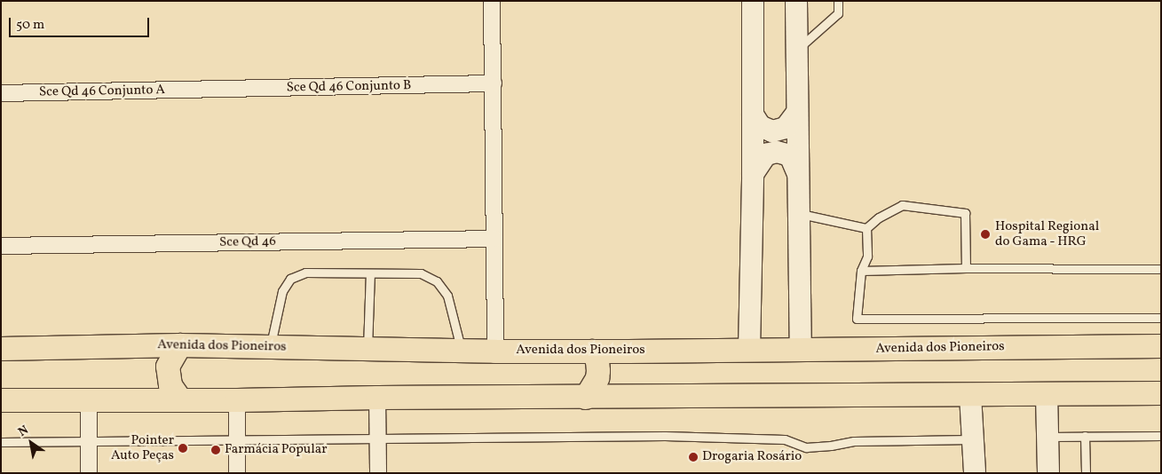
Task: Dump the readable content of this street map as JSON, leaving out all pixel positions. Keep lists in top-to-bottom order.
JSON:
{
  "streets": {
    "main road": ["Avenida dos Pioneiros"],
    "street": ["Sce Qd 46 Conjunto B", "Sce Qd 46 Conjunto A", "Sce Qd 46"]
  },
  "crossings": [
    ["Sce Qd 46 Conjunto B", "Sce Qd 46 Conjunto A"]
  ],
  "places": [
    "Hospital Regional do Gama - HRG",
    "Pointer Auto Peças",
    "Farmácia Popular",
    "Drogaria Rosário"
  ],
  "scale_bar": "50 m",
  "north": "top left"
}
